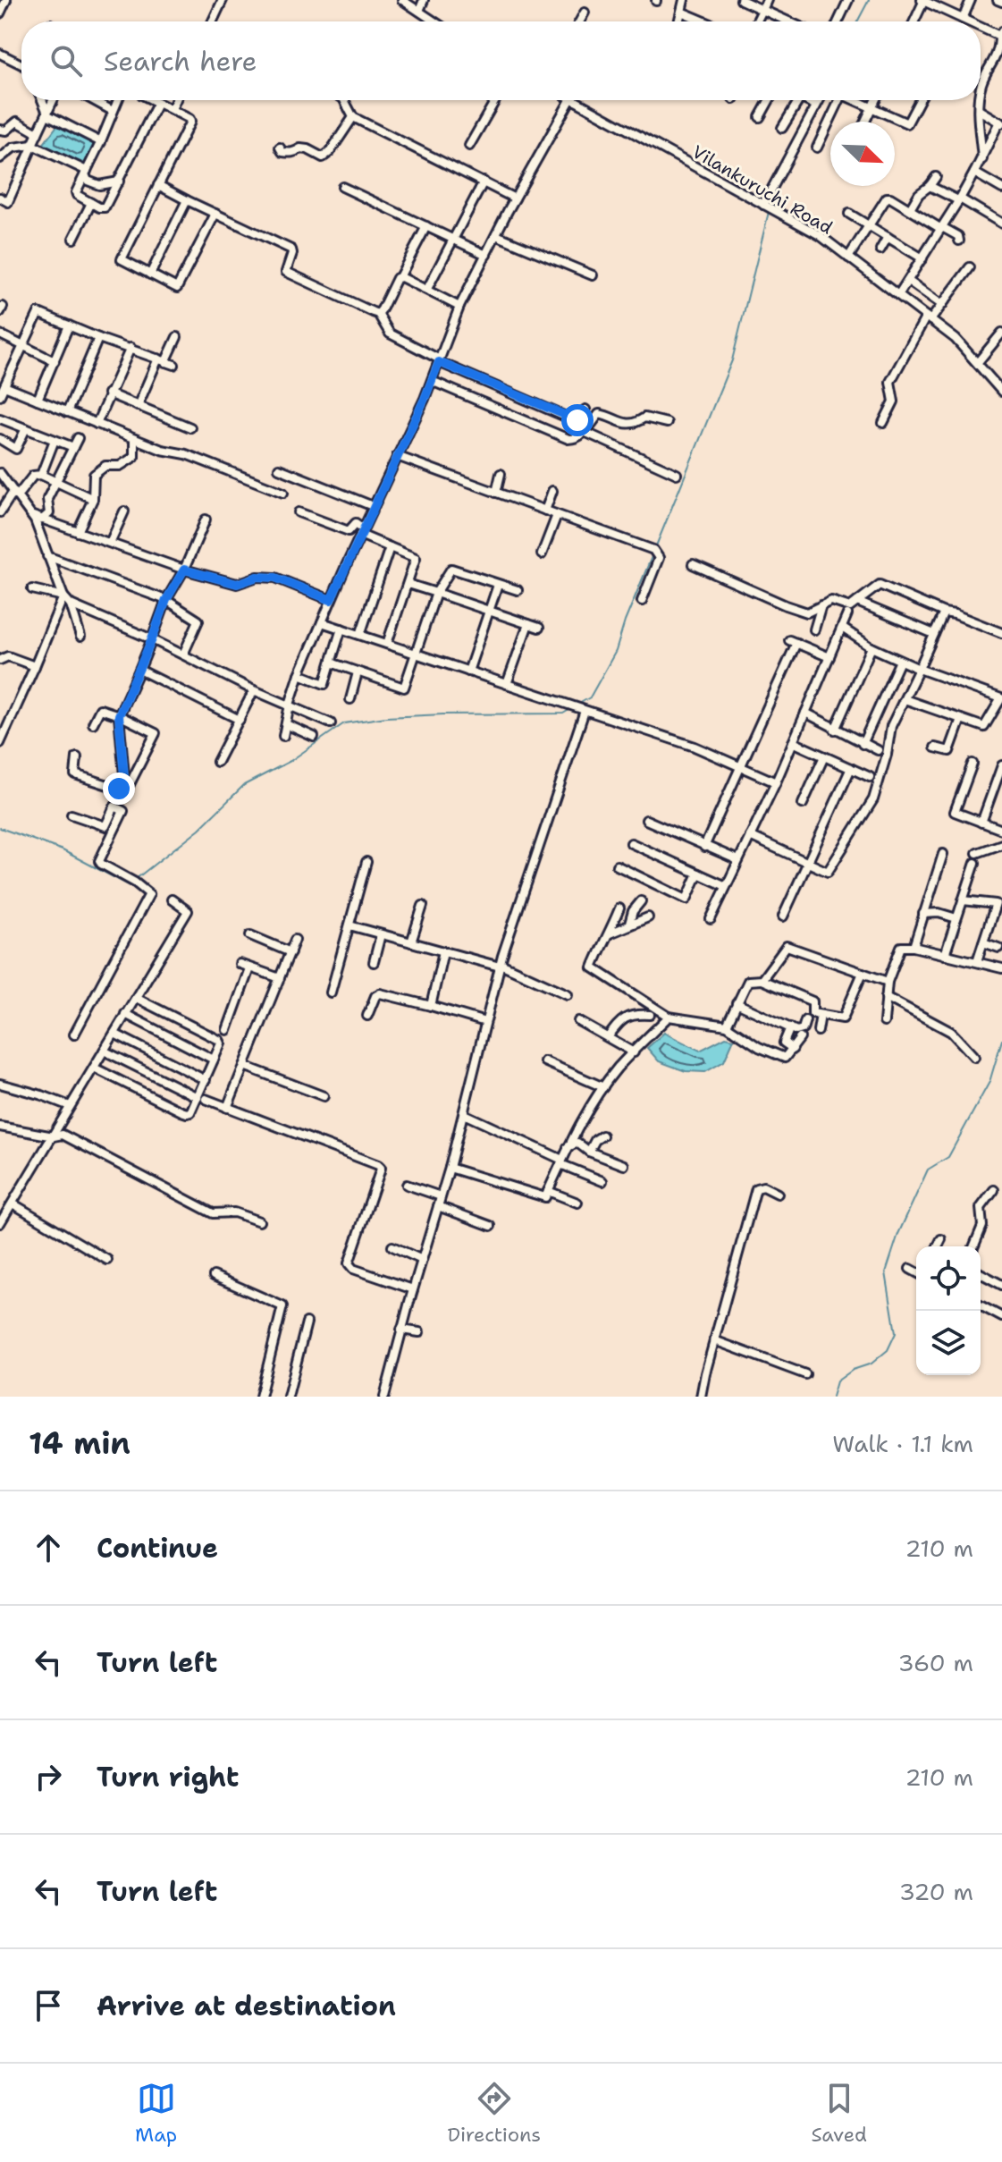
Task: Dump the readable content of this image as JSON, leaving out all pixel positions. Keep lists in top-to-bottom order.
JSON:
{
  "streets": {
    "street": ["Vilankuruchi Road"]
  },
  "north": "bottom right",
  "page": {
    "search": "Search here",
    "heading": ["14 min", "Walk · 1.1 km"],
    "list": [
      ["Continue", "210 m"],
      ["Turn left", "360 m"],
      ["Turn right", "210 m"],
      ["Turn left", "320 m"],
      "Arrive at destination"
    ],
    "nav": ["Map", "Directions", "Saved"]
  }
}
